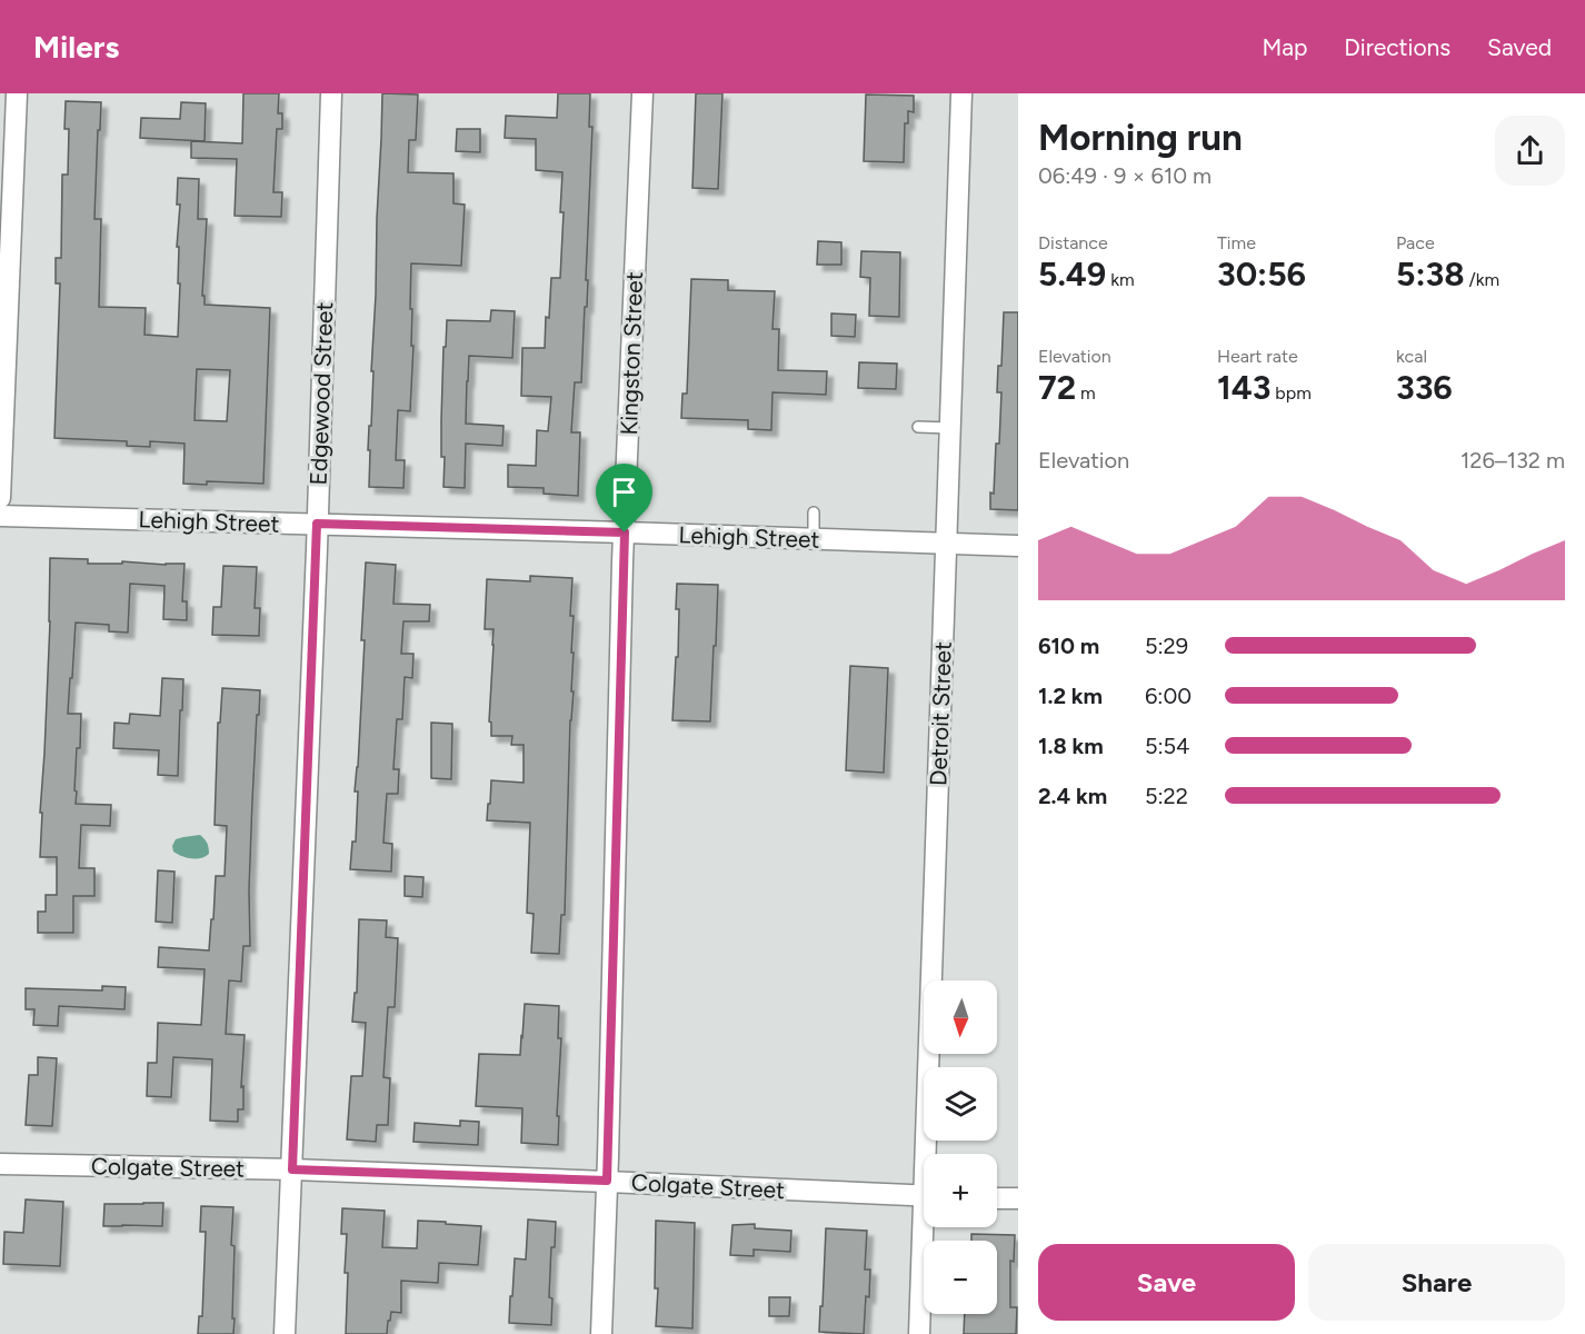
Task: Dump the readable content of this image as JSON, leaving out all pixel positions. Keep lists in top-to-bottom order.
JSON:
{
  "streets": {
    "street": [
      "Kingston Street",
      "Edgewood Street",
      "Lehigh Street",
      "Detroit Street",
      "Colgate Street"
    ]
  },
  "crossings": [
    ["Kingston Street", "Lehigh Street"],
    ["Kingston Street", "Colgate Street"],
    ["Edgewood Street", "Lehigh Street"],
    ["Edgewood Street", "Colgate Street"],
    ["Lehigh Street", "Detroit Street"]
  ],
  "north": "bottom",
  "page": {
    "header": "Milers",
    "nav": ["Map", "Directions", "Saved"],
    "heading": ["Morning run", "06:49 · 9 × 610 m"],
    "stats": [
      ["Distance", "5.49 km"],
      ["Time", "30:56"],
      ["Pace", "5:38 /km"],
      ["Elevation", "72 m"],
      ["Heart rate", "143 bpm"],
      ["kcal", "336"]
    ],
    "chart": ["Elevation", "126–132 m"],
    "list": [
      {
        "name": "610 m",
        "note": "5:29"
      },
      {
        "name": "1.2 km",
        "note": "6:00"
      },
      {
        "name": "1.8 km",
        "note": "5:54"
      },
      {
        "name": "2.4 km",
        "note": "5:22"
      }
    ],
    "map_buttons": ["+", "−"],
    "buttons": ["Save", "Share"]
  }
}
